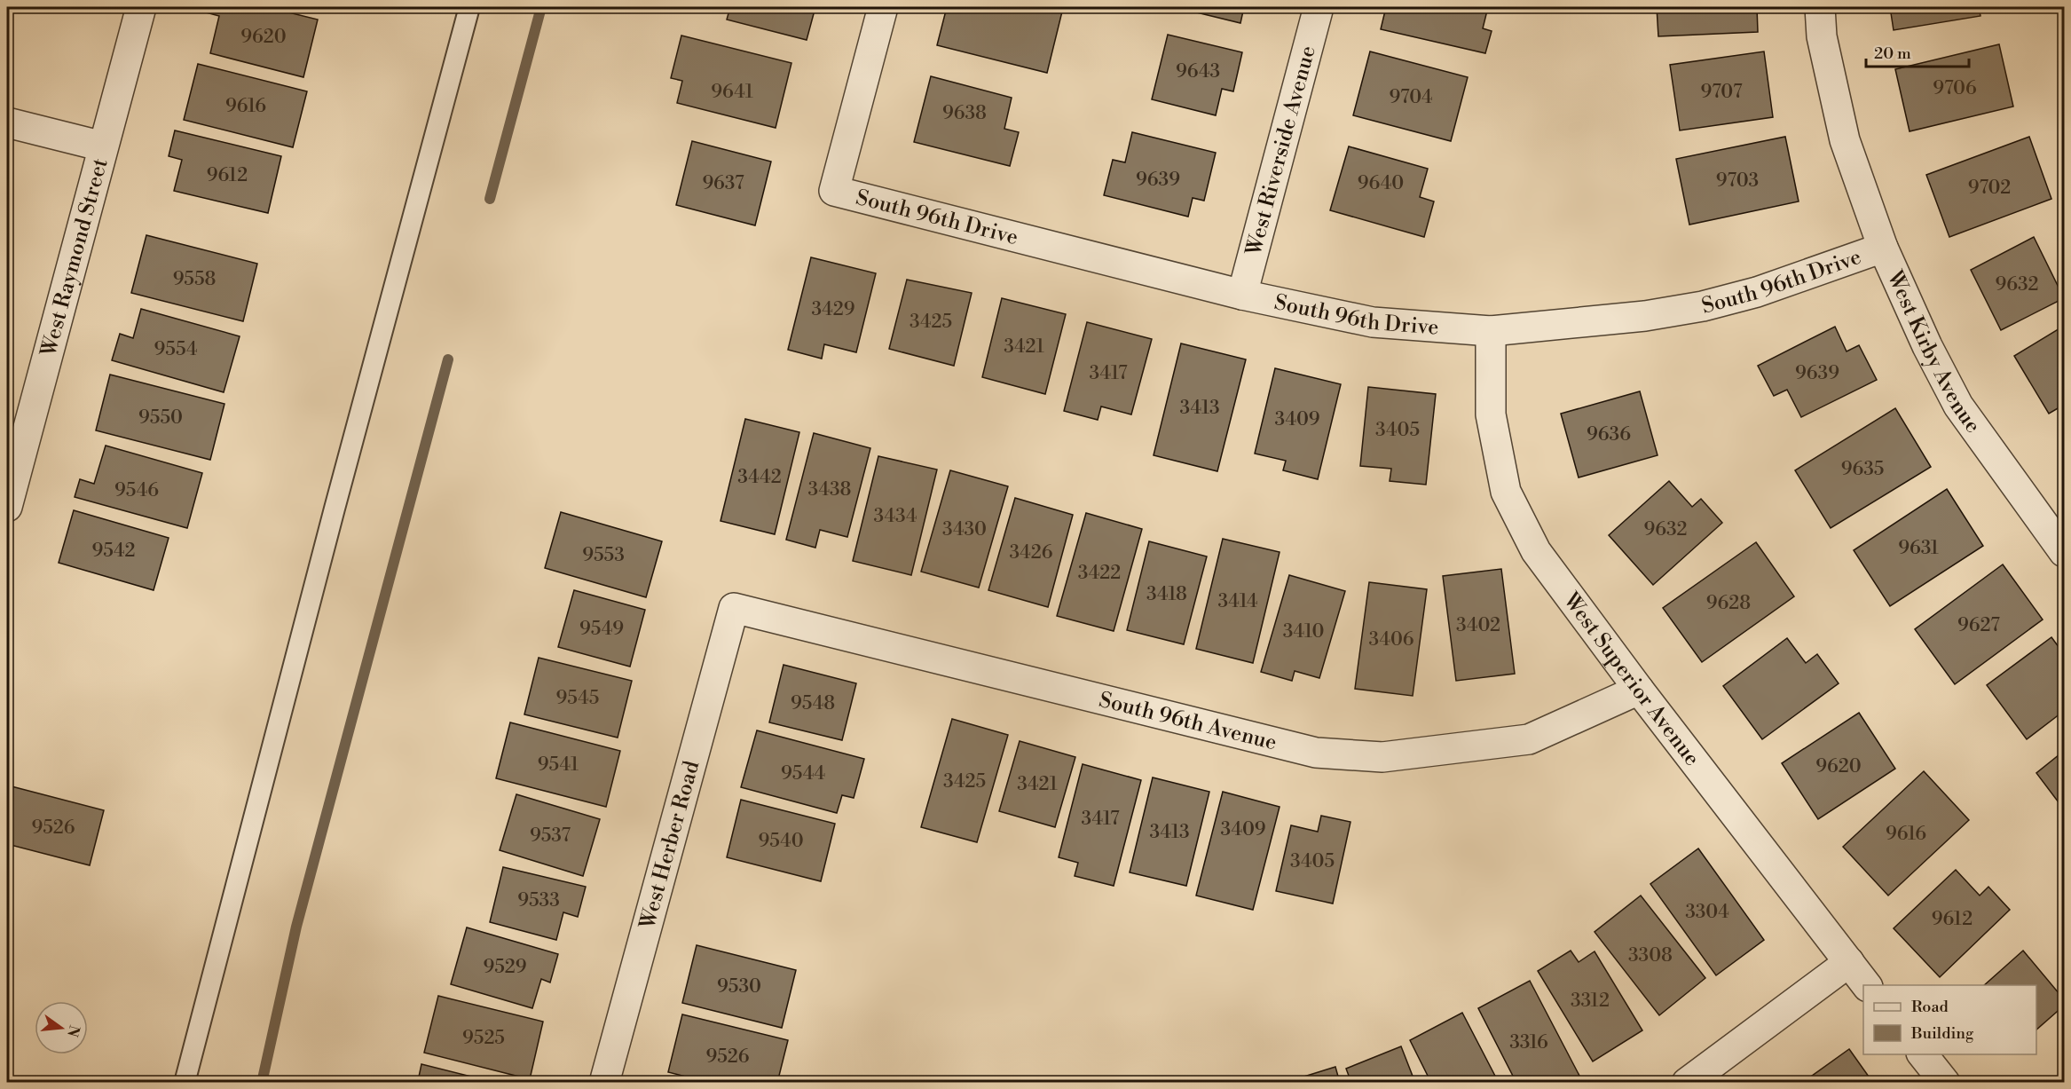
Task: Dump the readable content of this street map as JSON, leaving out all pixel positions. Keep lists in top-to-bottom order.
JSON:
{
  "streets": {
    "street": [
      "West Riverside Avenue",
      "South 96th Drive",
      "West Raymond Street",
      "West Kirby Avenue",
      "West Superior Avenue",
      "South 96th Avenue",
      "West Herber Road"
    ]
  },
  "crossings": [
    ["West Riverside Avenue", "South 96th Drive"],
    ["South 96th Drive", "West Kirby Avenue"],
    ["South 96th Drive", "West Superior Avenue"],
    ["West Superior Avenue", "South 96th Avenue"],
    ["South 96th Avenue", "West Herber Road"]
  ],
  "house_numbers": [
    "9620",
    "9643",
    "9706",
    "9641",
    "9707",
    "9704",
    "9616",
    "9638",
    "9612",
    "9639",
    "9703",
    "9637",
    "9640",
    "9702",
    "9558",
    "9632",
    "3429",
    "3425",
    "3421",
    "9554",
    "3417",
    "9639",
    "3413",
    "9550",
    "3409",
    "3405",
    "9636",
    "9635",
    "3442",
    "3438",
    "9546",
    "3434",
    "3430",
    "9632",
    "9631",
    "9542",
    "3426",
    "9553",
    "3422",
    "3418",
    "3414",
    "9628",
    "3402",
    "9627",
    "9549",
    "3410",
    "3406",
    "9545",
    "9548",
    "9541",
    "9620",
    "9544",
    "3425",
    "3421",
    "3417",
    "9526",
    "3409",
    "3413",
    "9616",
    "9537",
    "9540",
    "3405",
    "9533",
    "3304",
    "9612",
    "3308",
    "9529",
    "9530",
    "3312",
    "9525",
    "3316",
    "9526"
  ],
  "legend": ["Road", "Building"],
  "scale_bar": "20 m",
  "north": "right"
}
